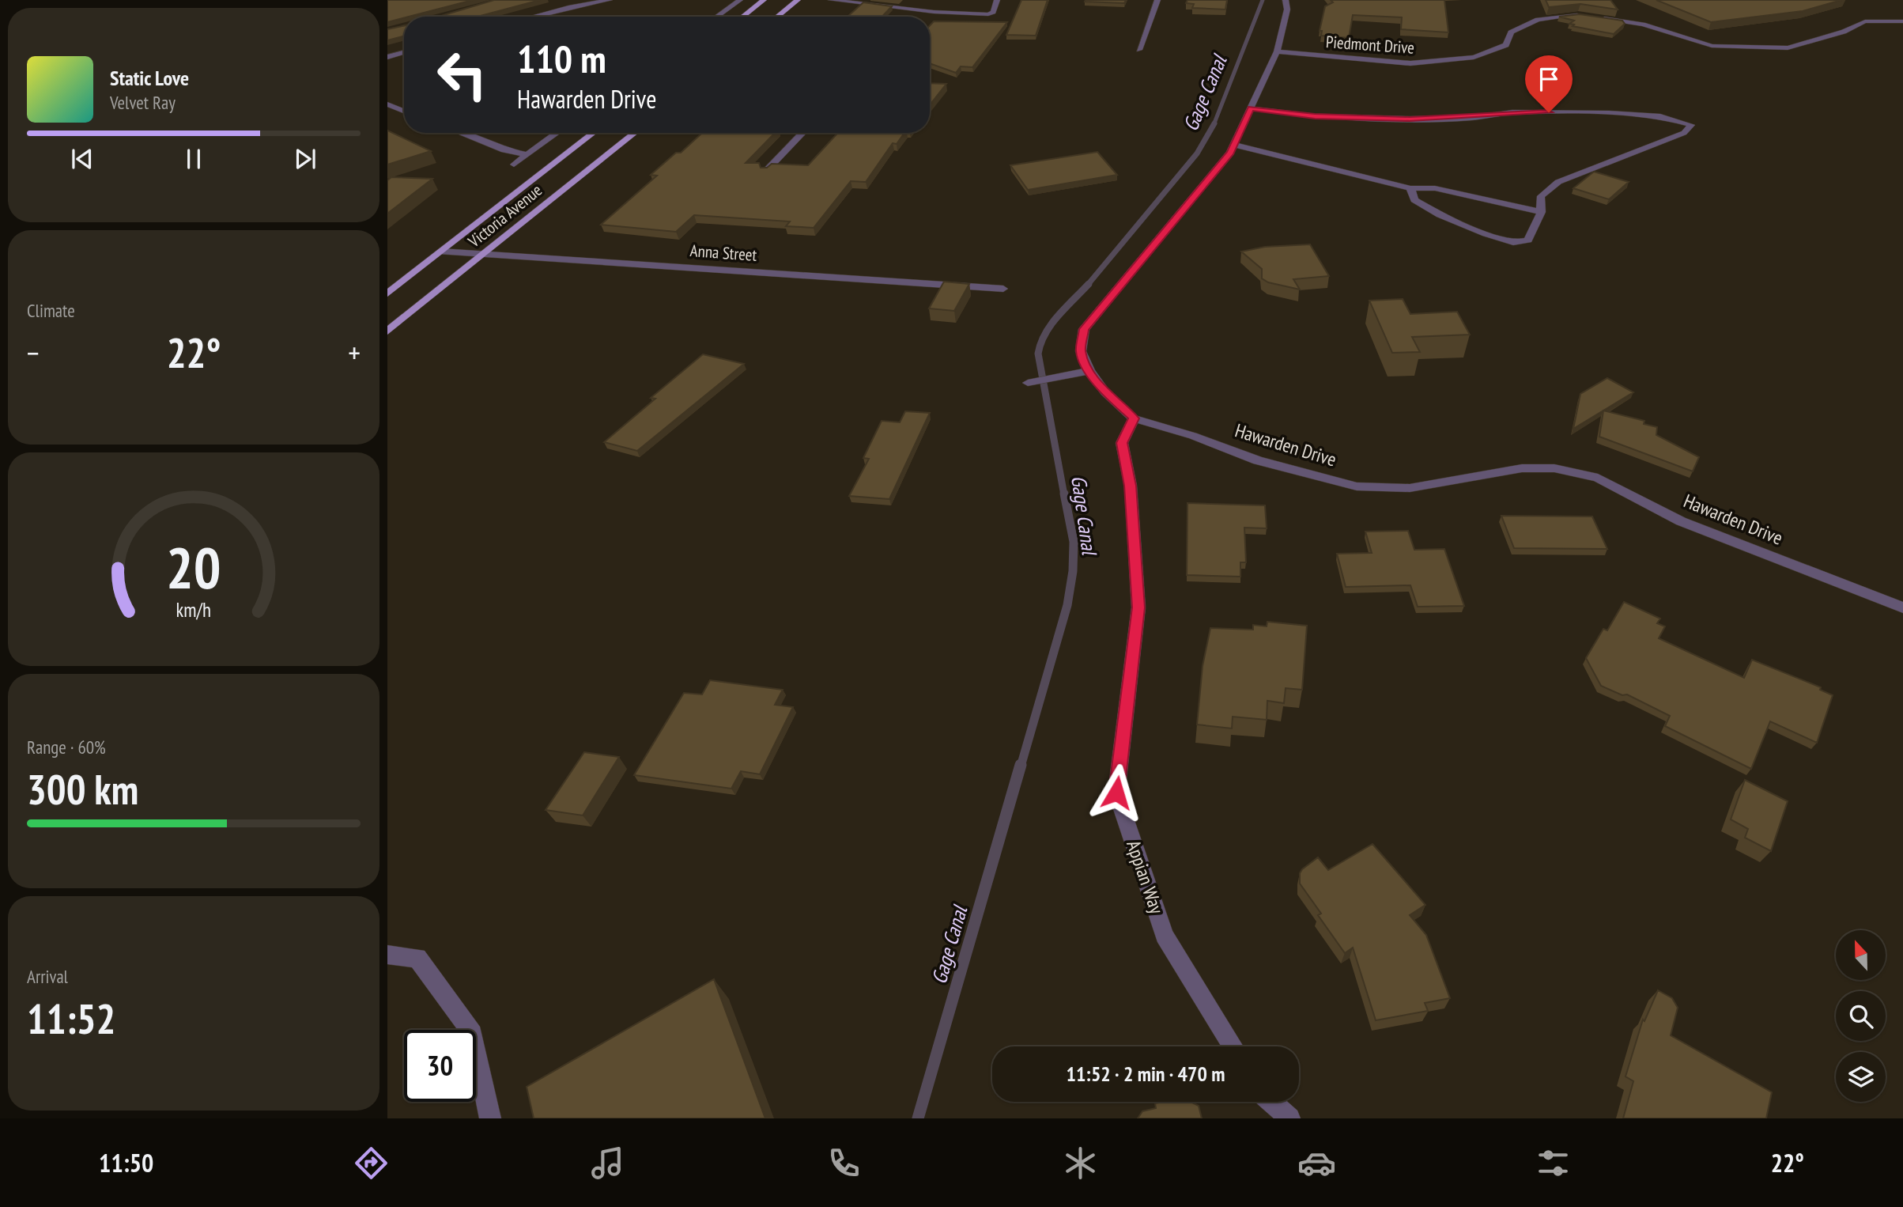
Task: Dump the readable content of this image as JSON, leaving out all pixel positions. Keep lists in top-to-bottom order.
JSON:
{
  "streets": {
    "main road": ["Victoria Avenue"],
    "street": [
      "Piedmont Drive",
      "Anna Street",
      "Hawarden Drive",
      "Appian Way"
    ]
  },
  "crossings": [
    ["Piedmont Drive", "Hawarden Drive"],
    ["Victoria Avenue", "Anna Street"],
    ["Hawarden Drive", "Appian Way"]
  ],
  "water": ["Gage Canal"],
  "north": "top",
  "page": {
    "turn": ["110 m", "Hawarden Drive"],
    "song": ["Static Love", "Velvet Ray"],
    "tile": [
      "Climate",
      ["Range · 60%", "300 km"],
      ["Arrival", "11:52"]
    ],
    "heat": ["−", "22°", "+"],
    "limit": "30",
    "trip": "11:52 · 2 min · 470 m",
    "tabs": ["11:50", "22°"],
    "gauge": ["20", "km/h"]
  }
}
